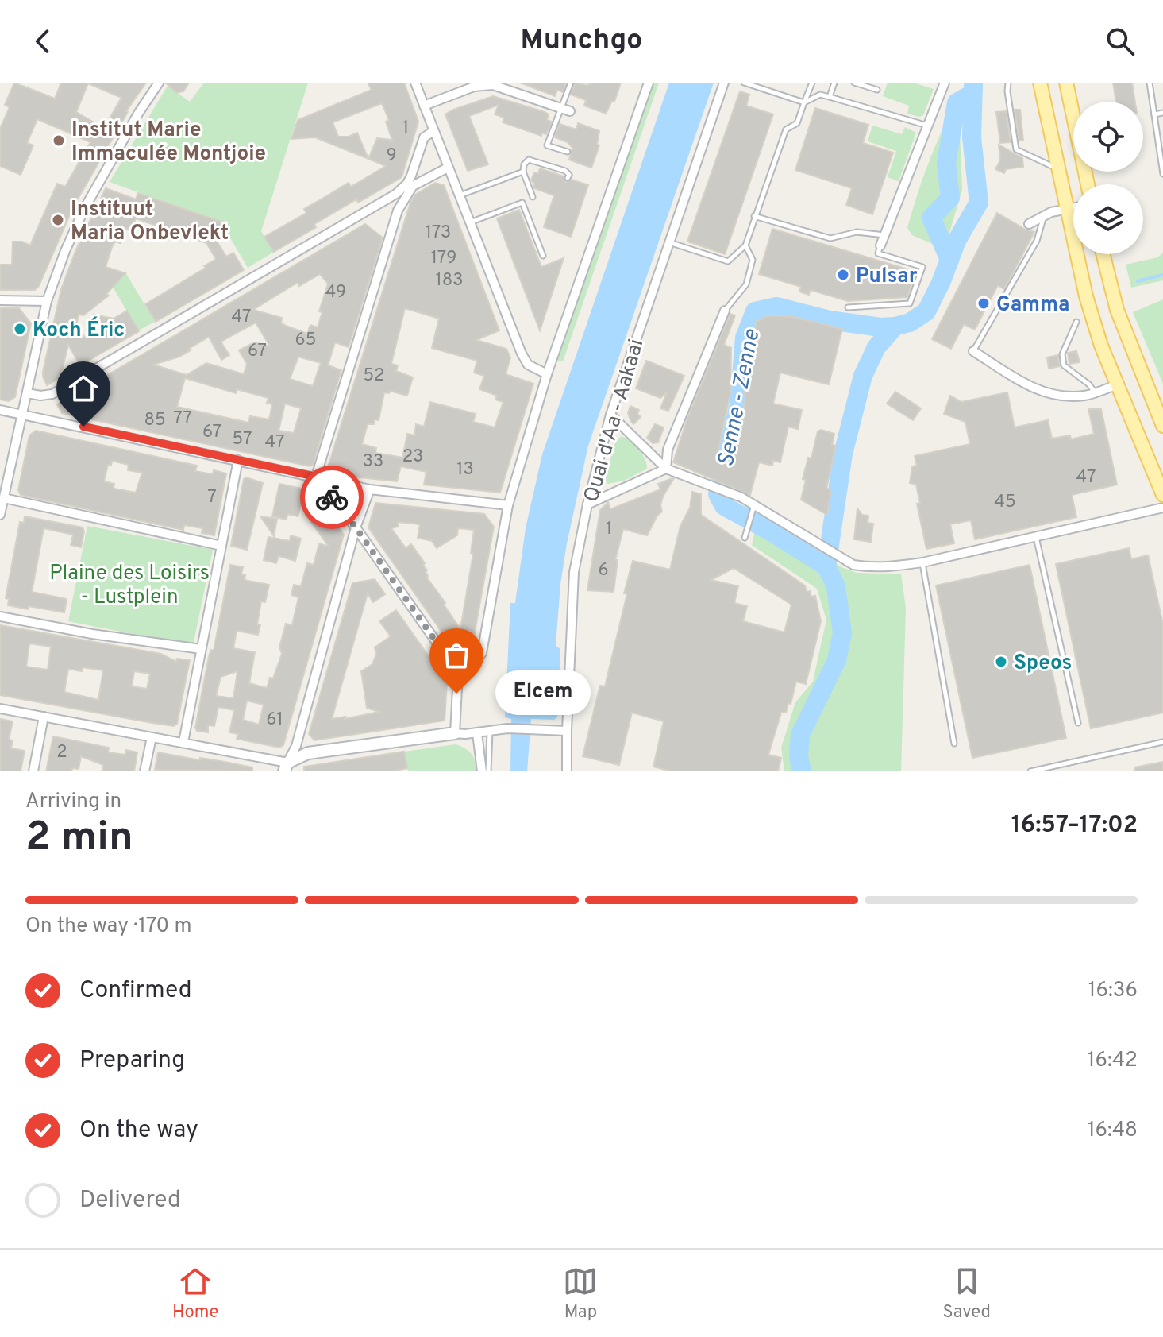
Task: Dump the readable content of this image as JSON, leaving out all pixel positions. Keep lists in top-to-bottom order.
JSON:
{
  "streets": {
    "street": ["Quai d'Aa - Aakaai"]
  },
  "water": ["Senne - Zenne"],
  "parks": ["Plaine des Loisirs - Lustplein"],
  "places": [
    "Institut Marie Immaculée Montjoie",
    "Instituut Maria Onbevlekt",
    "Pulsar",
    "Gamma",
    "Koch Éric",
    "Speos",
    "Elcem"
  ],
  "house_numbers": [
    "1",
    "9",
    "173",
    "179",
    "183",
    "49",
    "47",
    "65",
    "67",
    "52",
    "77",
    "85",
    "67",
    "57",
    "47",
    "23",
    "33",
    "13",
    "47",
    "7",
    "45",
    "1",
    "6",
    "61",
    "2"
  ],
  "page": {
    "header": "Munchgo",
    "bubble": "Elcem",
    "heading": ["2 min", "Arriving in", "16:57–17:02"],
    "bar": "On the way · 170 m",
    "list": [
      ["Confirmed", "16:36"],
      ["Preparing", "16:42"],
      ["On the way", "16:48"],
      "Delivered"
    ],
    "tabs": ["Home", "Map", "Saved"]
  }
}
